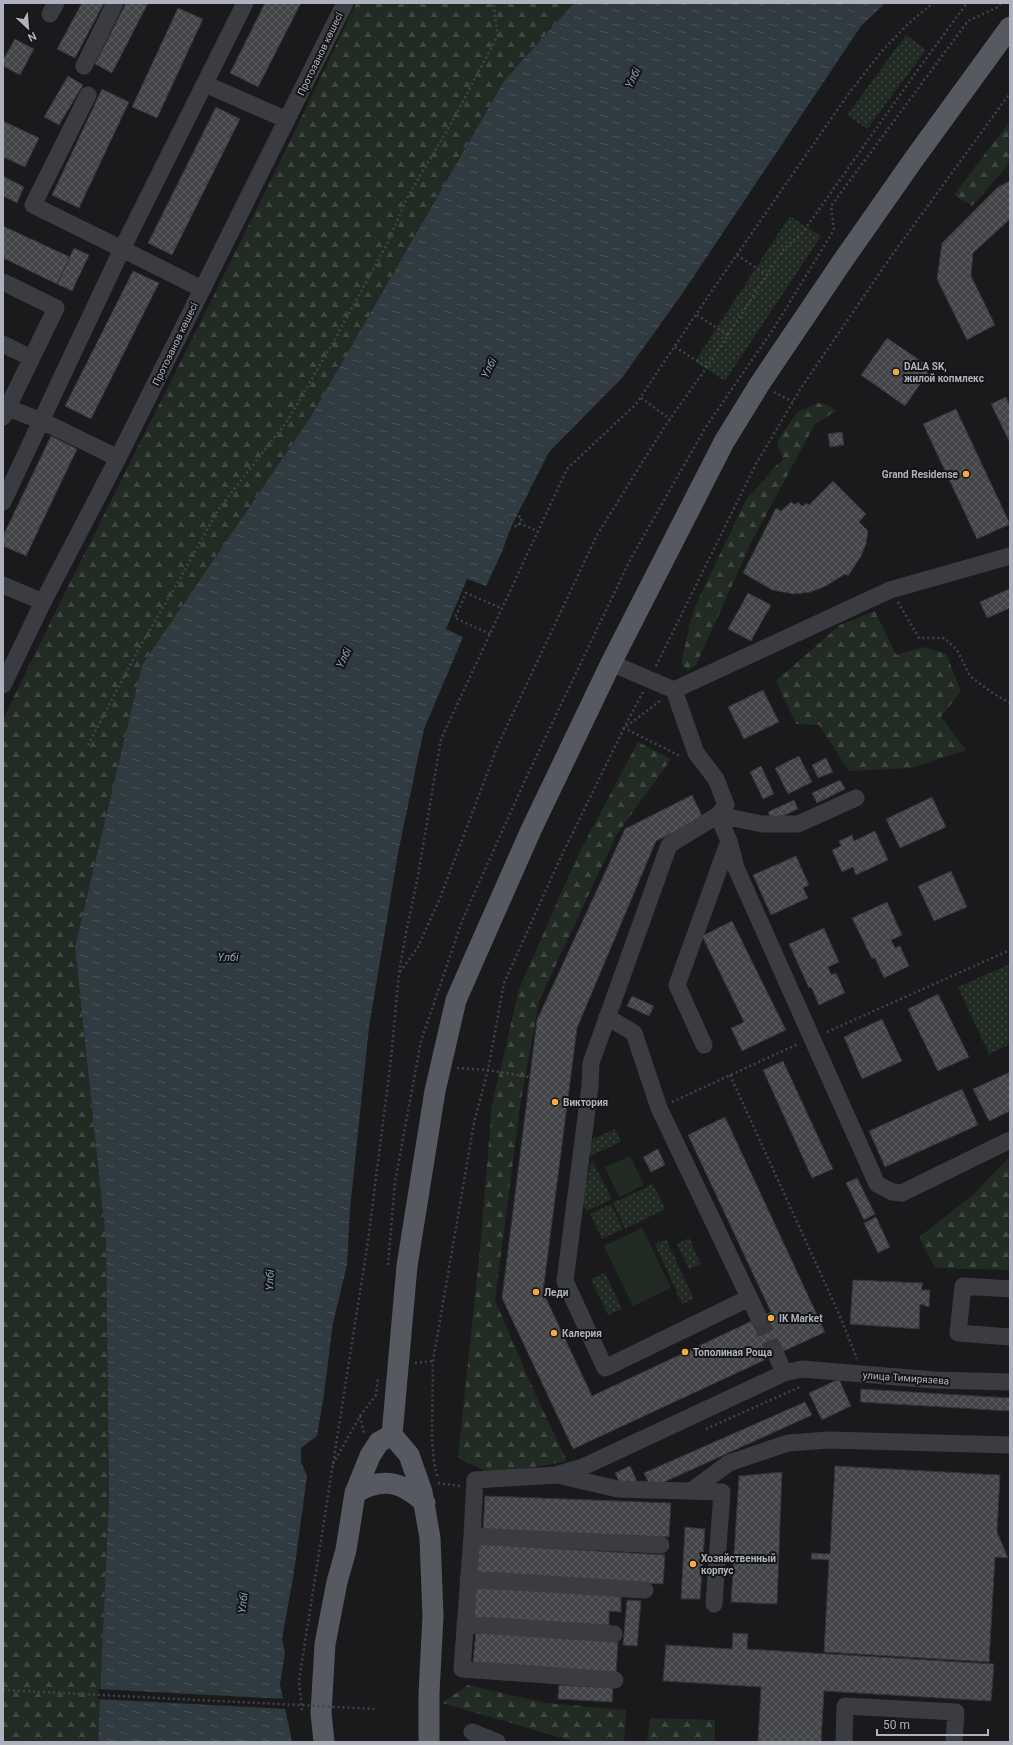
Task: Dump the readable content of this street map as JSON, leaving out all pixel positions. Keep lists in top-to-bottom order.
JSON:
{
  "streets": {
    "street": ["Протозанов көшесі", "улица Тимирязева"]
  },
  "water": ["Үлбі"],
  "places": [
    "DALA SK, жилой копмлекс",
    "Grand Residense",
    "Виктория",
    "Леди",
    "IK Market",
    "Калерия",
    "Тополиная Роща",
    "Хозяйственный корпус"
  ],
  "scale_bar": "50 m",
  "north": "bottom right"
}
